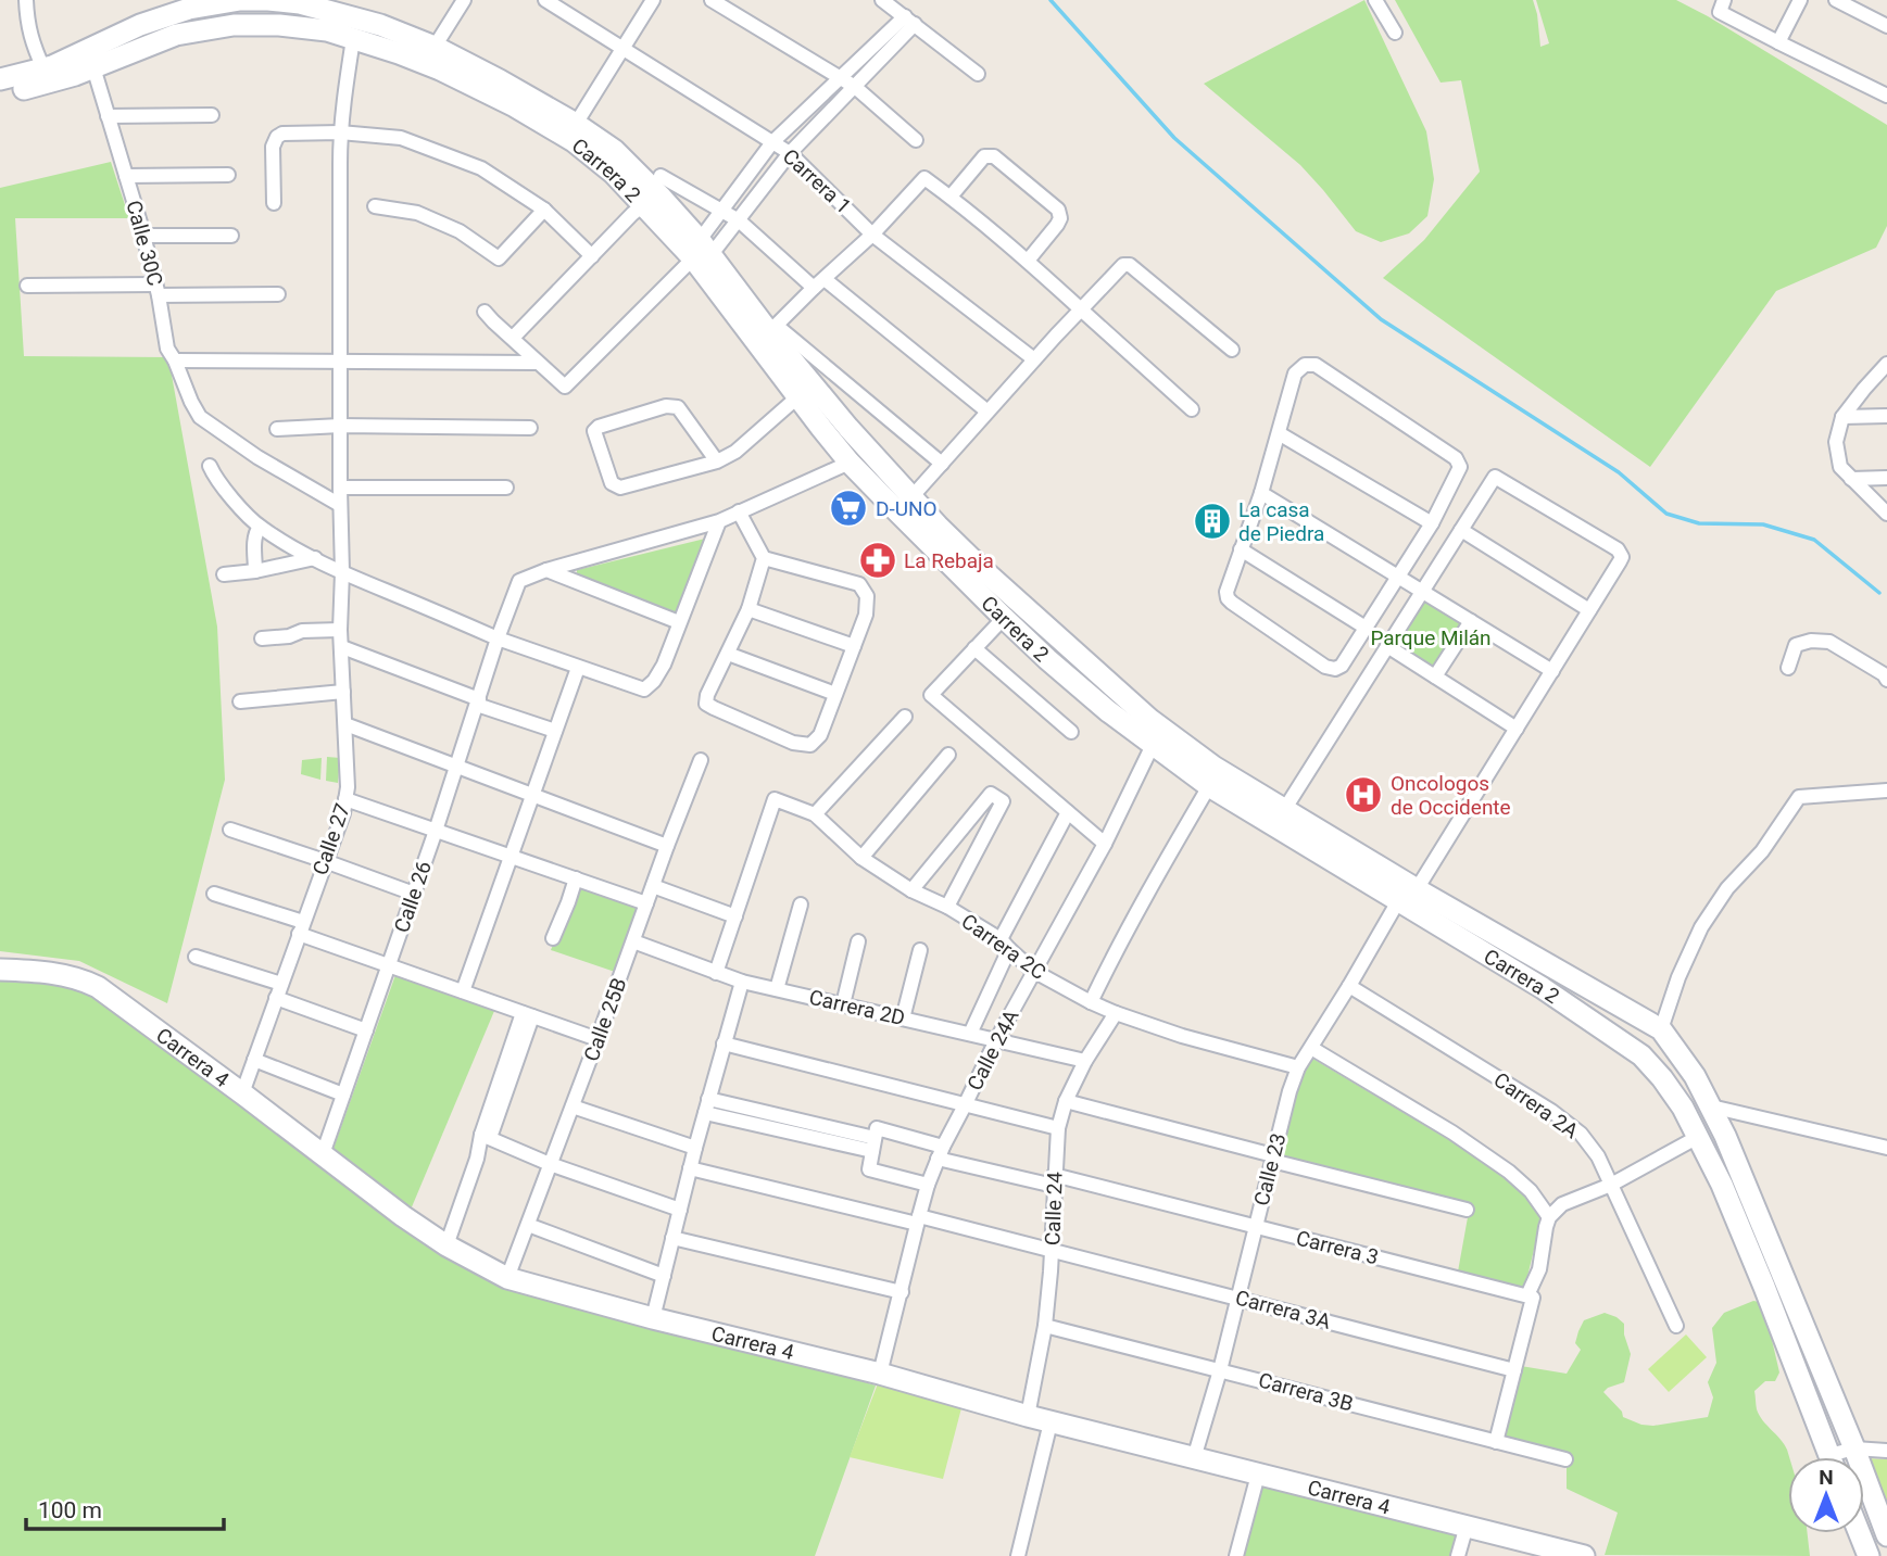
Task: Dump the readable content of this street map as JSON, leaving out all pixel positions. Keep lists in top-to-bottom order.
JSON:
{
  "streets": {
    "main road": ["Carrera 2", "Carrera 4"],
    "street": [
      "Carrera 1",
      "Calle 30C",
      "Calle 27",
      "Calle 26",
      "Carrera 2C",
      "Carrera 2D",
      "Calle 25B",
      "Calle 24A",
      "Carrera 2A",
      "Calle 23",
      "Calle 24",
      "Carrera 3",
      "Carrera 3A",
      "Carrera 3B"
    ]
  },
  "crossings": [
    ["Carrera 2", "Calle 30C"],
    ["Carrera 2", "Calle 27"],
    ["Carrera 2", "Calle 26"],
    ["Carrera 2", "Calle 24A"],
    ["Carrera 2", "Calle 23"],
    ["Calle 30C", "Calle 27"],
    ["Calle 27", "Carrera 4"],
    ["Calle 26", "Carrera 4"],
    ["Carrera 2C", "Calle 24A"],
    ["Carrera 2C", "Calle 23"],
    ["Carrera 2C", "Calle 24"],
    ["Carrera 2D", "Calle 25B"],
    ["Carrera 2D", "Calle 24A"],
    ["Carrera 2D", "Calle 24"],
    ["Calle 25B", "Carrera 4"],
    ["Calle 24A", "Carrera 4"],
    ["Carrera 4", "Calle 23"],
    ["Carrera 4", "Calle 24"],
    ["Carrera 2A", "Calle 23"],
    ["Calle 23", "Carrera 3"],
    ["Calle 23", "Carrera 3A"],
    ["Calle 23", "Carrera 3B"],
    ["Calle 24", "Carrera 3"],
    ["Calle 24", "Carrera 3A"],
    ["Calle 24", "Carrera 3B"]
  ],
  "parks": ["Parque Milán"],
  "places": {
    "supermarket": ["D-UNO"],
    "building": ["La casa de Piedra"],
    "pharmacy": ["La Rebaja"],
    "hospital": ["Oncologos de Occidente"]
  },
  "scale_bar": "100 m",
  "north": "top"
}
